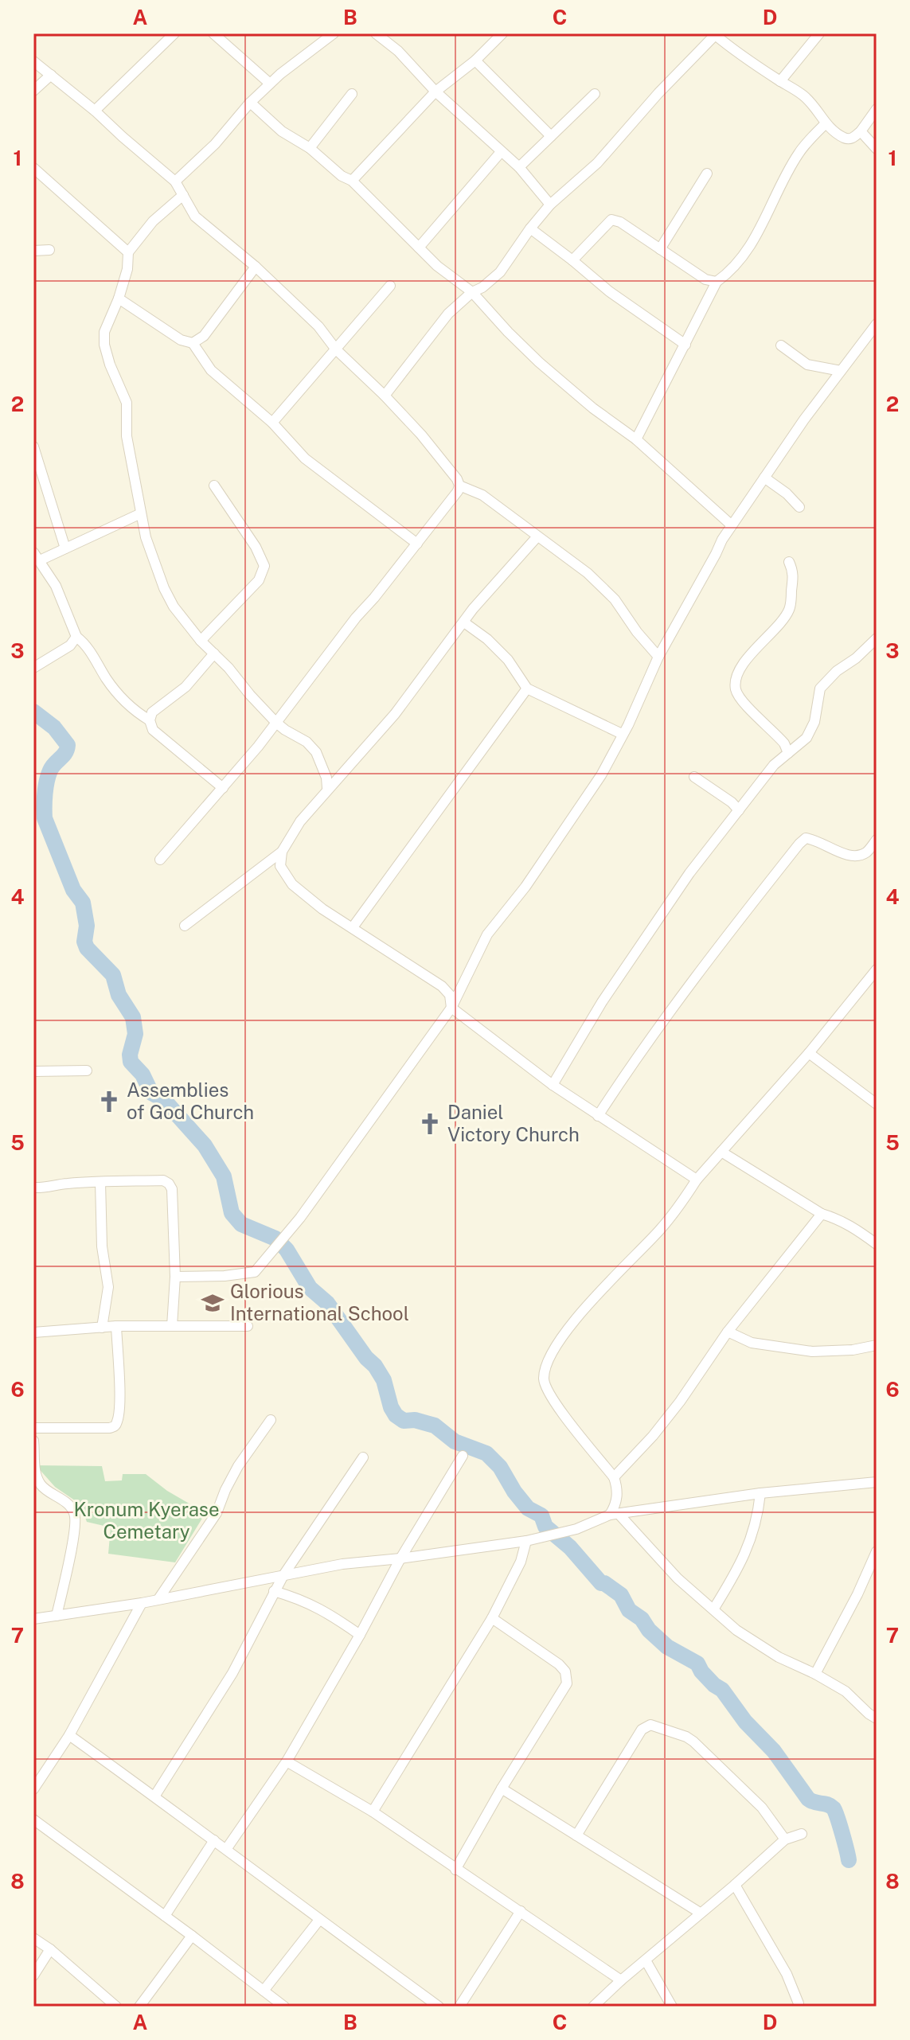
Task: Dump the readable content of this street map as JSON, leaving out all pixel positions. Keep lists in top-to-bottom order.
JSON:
{
  "parks": ["Kronum Kyerase Cemetary"],
  "places": {
    "church": ["Assemblies of God Church", "Daniel Victory Church"],
    "school or university": ["Glorious International School"]
  },
  "grid": {
    "columns": [
      "A",
      "B",
      "C",
      "D"
    ],
    "rows": [
      "1",
      "2",
      "3",
      "4",
      "5",
      "6",
      "7",
      "8"
    ]
  }
}
